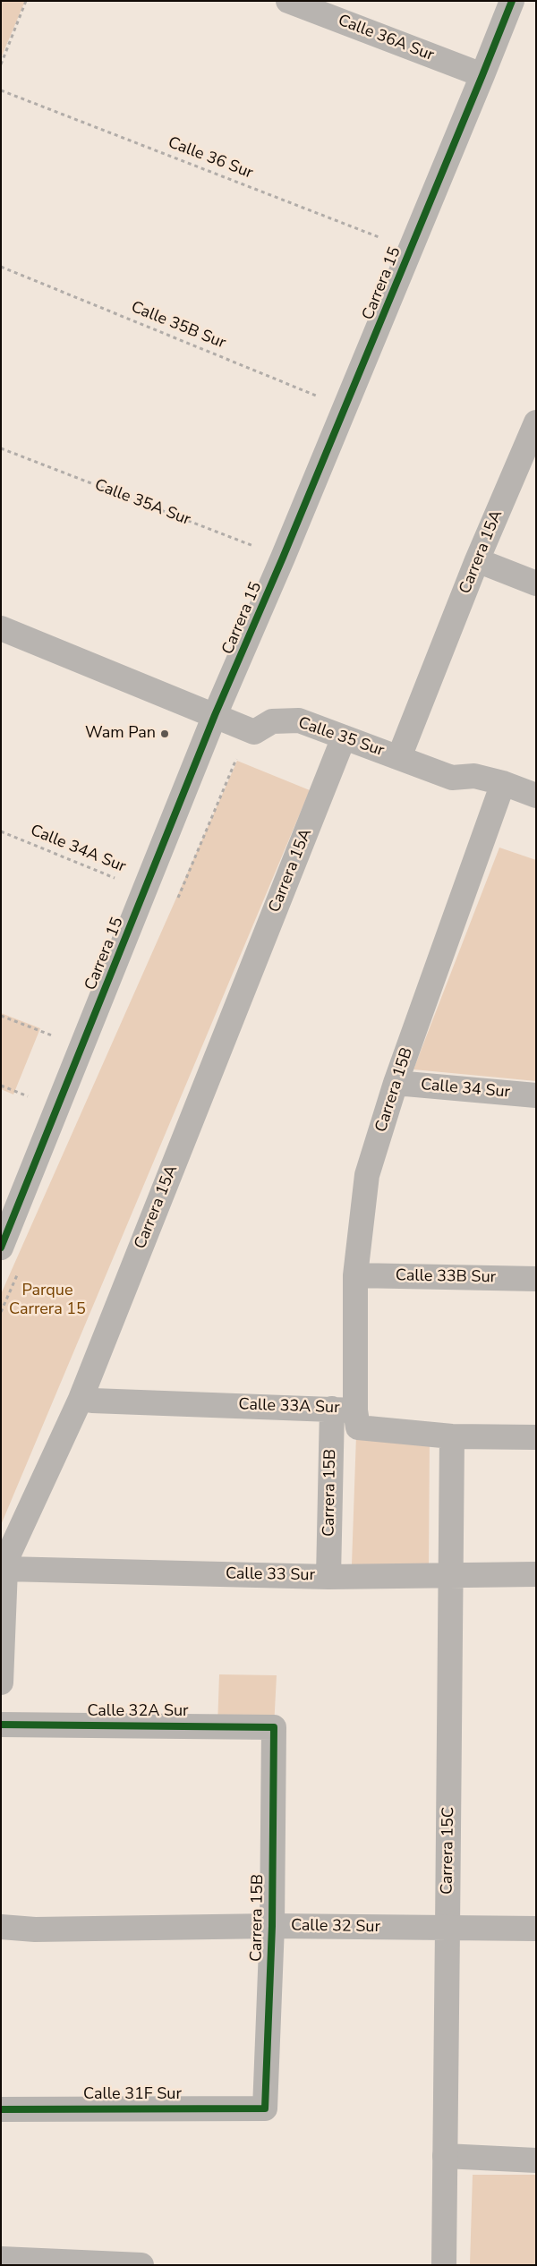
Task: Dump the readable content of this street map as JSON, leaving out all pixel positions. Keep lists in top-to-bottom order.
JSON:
{
  "streets": {
    "street": [
      "Calle 36A Sur",
      "Carrera 15",
      "Carrera 15A",
      "Calle 35 Sur",
      "Calle 34 Sur",
      "Carrera 15B",
      "Calle 33B Sur",
      "Calle 33A Sur",
      "Calle 33 Sur",
      "Calle 32A Sur",
      "Carrera 15C",
      "Calle 32 Sur",
      "Calle 31F Sur"
    ],
    "path": [
      "Calle 36 Sur",
      "Calle 35B Sur",
      "Calle 35A Sur",
      "Calle 34A Sur"
    ]
  },
  "crossings": [
    ["Calle 36A Sur", "Carrera 15"],
    ["Calle 36 Sur", "Carrera 15"],
    ["Carrera 15", "Calle 35B Sur"],
    ["Carrera 15", "Calle 35A Sur"],
    ["Carrera 15", "Calle 35 Sur"],
    ["Carrera 15", "Calle 34A Sur"],
    ["Carrera 15A", "Calle 35 Sur"],
    ["Carrera 15A", "Calle 33A Sur"],
    ["Carrera 15A", "Calle 33 Sur"],
    ["Calle 35 Sur", "Carrera 15B"],
    ["Calle 34 Sur", "Carrera 15B"],
    ["Carrera 15B", "Calle 33B Sur"],
    ["Carrera 15B", "Calle 33A Sur"],
    ["Carrera 15B", "Calle 33 Sur"],
    ["Carrera 15B", "Calle 32A Sur"],
    ["Carrera 15B", "Calle 32 Sur"],
    ["Carrera 15B", "Calle 31F Sur"],
    ["Calle 33A Sur", "Carrera 15C"],
    ["Calle 33 Sur", "Carrera 15C"],
    ["Carrera 15C", "Calle 32 Sur"]
  ],
  "parks": ["Parque Carrera 15"],
  "places": ["Wam Pan"]
}
